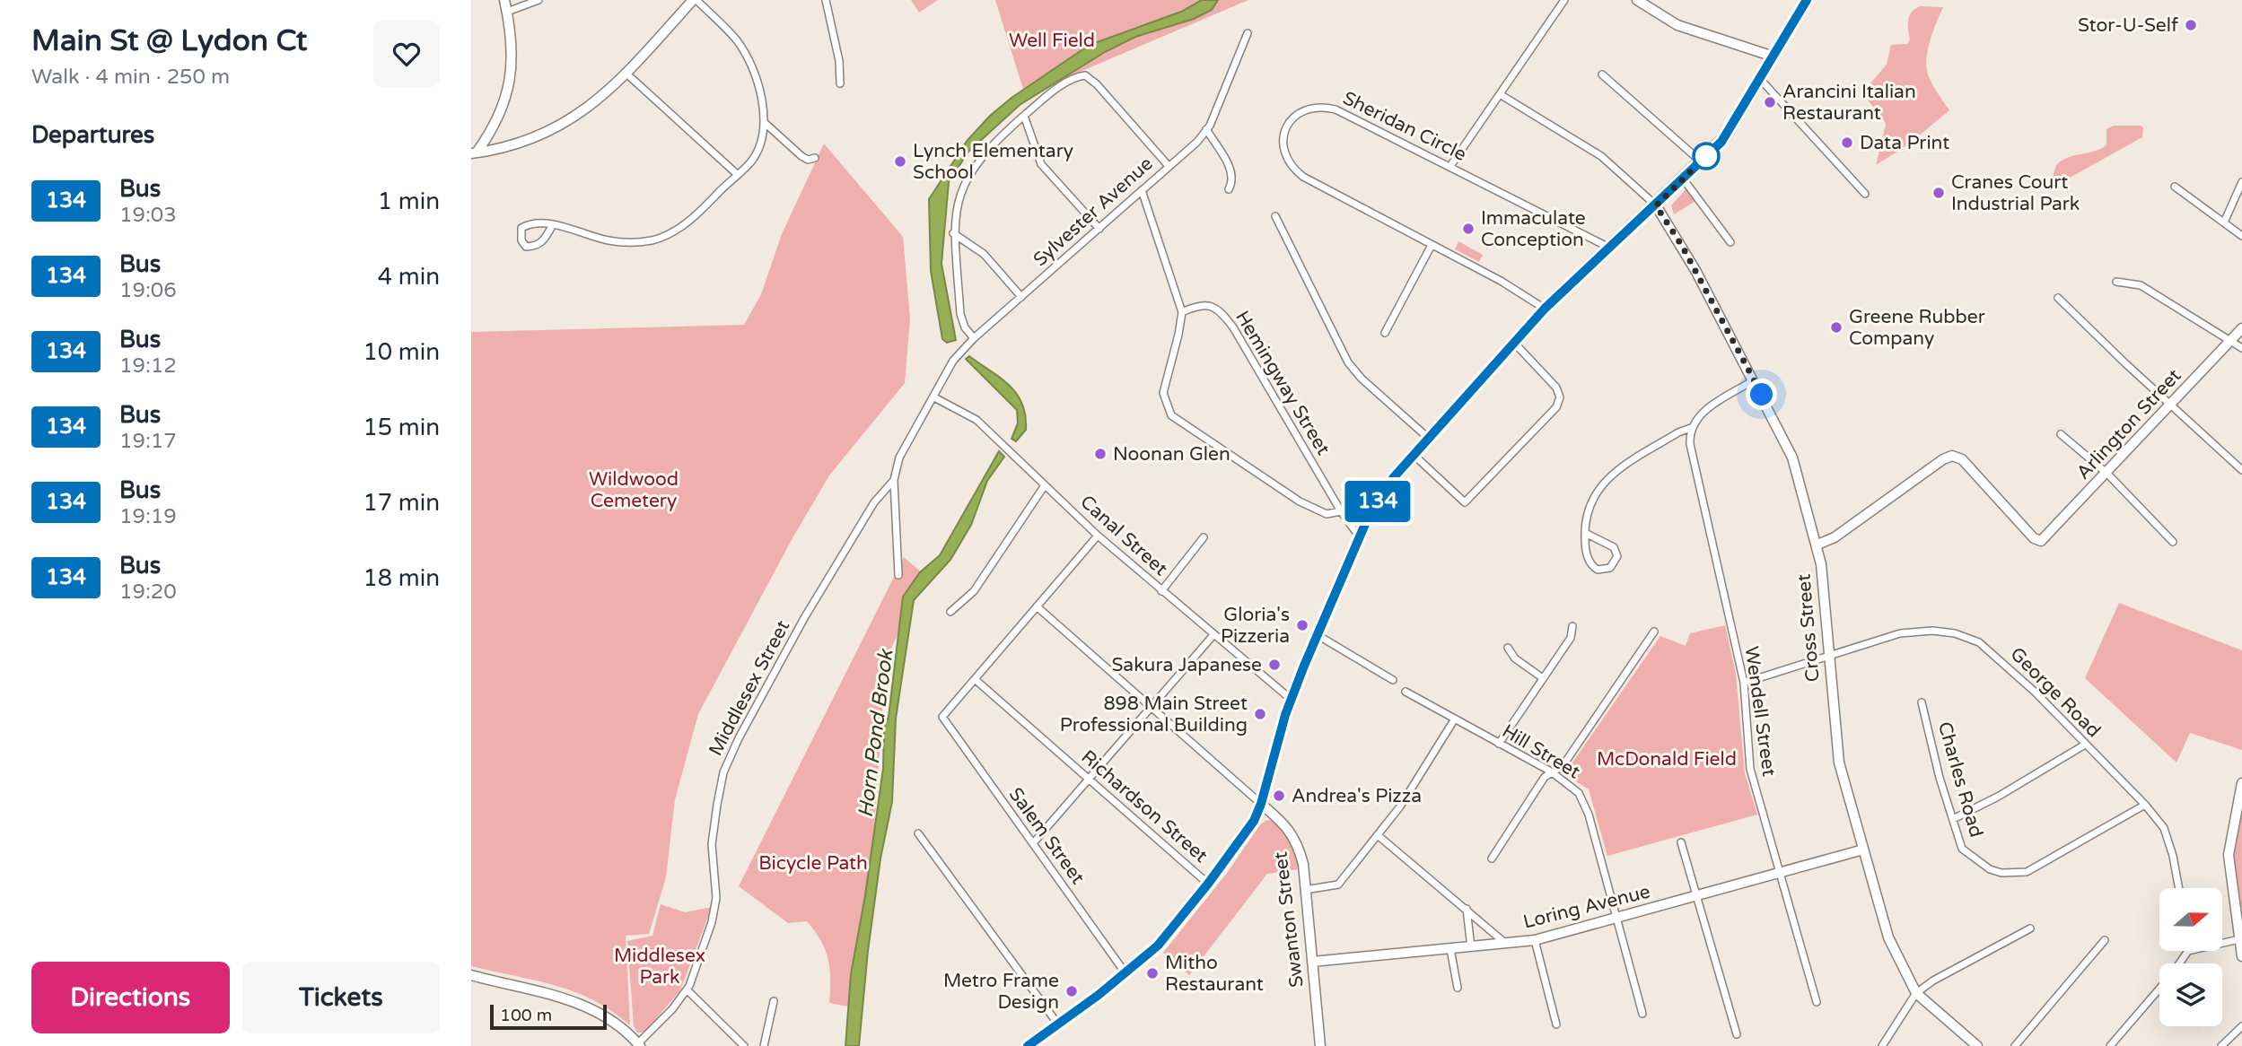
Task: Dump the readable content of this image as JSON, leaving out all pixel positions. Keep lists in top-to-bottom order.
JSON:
{
  "streets": {
    "street": [
      "Sheridan Circle",
      "Sylvester Avenue",
      "Hemingway Street",
      "Arlington Street",
      "Canal Street",
      "Cross Street",
      "Middlesex Street",
      "George Road",
      "Wendell Street",
      "Hill Street",
      "Charles Road",
      "Richardson Street",
      "Salem Street",
      "Loring Avenue",
      "Swanton Street"
    ]
  },
  "crossings": [
    ["Sylvester Avenue", "Canal Street"],
    ["Sylvester Avenue", "Middlesex Street"],
    ["Arlington Street", "Cross Street"],
    ["Canal Street", "Middlesex Street"],
    ["Cross Street", "George Road"],
    ["Cross Street", "Loring Avenue"],
    ["George Road", "Wendell Street"],
    ["George Road", "Charles Road"],
    ["Wendell Street", "Loring Avenue"],
    ["Hill Street", "Loring Avenue"],
    ["Richardson Street", "Salem Street"],
    ["Loring Avenue", "Swanton Street"]
  ],
  "water": ["Horn Pond Brook"],
  "parks": [
    "Well Field",
    "Wildwood Cemetery",
    "McDonald Field",
    "Bicycle Path",
    "Middlesex Park"
  ],
  "places": [
    "Stor-U-Self",
    "Arancini Italian Restaurant",
    "Data Print",
    "Lynch Elementary School",
    "Cranes Court Industrial Park",
    "Immaculate Conception",
    "Greene Rubber Company",
    "Noonan Glen",
    "Gloria's Pizzeria",
    "Sakura Japanese",
    "898 Main Street Professional Building",
    "Andrea's Pizza",
    "Mitho Restaurant",
    "Metro Frame Design"
  ],
  "lines": ["bus line 134"],
  "scale_bar": "100 m",
  "north": "right",
  "page": {
    "heading": [
      ["Main St @ Lydon Ct", "Walk · 4 min · 250 m"],
      "Departures"
    ],
    "on_map": "134",
    "list": [
      {
        "mark": "134",
        "name": "Bus",
        "note": "19:03",
        "value": "1 min"
      },
      {
        "mark": "134",
        "name": "Bus",
        "note": "19:06",
        "value": "4 min"
      },
      {
        "mark": "134",
        "name": "Bus",
        "note": "19:12",
        "value": "10 min"
      },
      {
        "mark": "134",
        "name": "Bus",
        "note": "19:17",
        "value": "15 min"
      },
      {
        "mark": "134",
        "name": "Bus",
        "note": "19:19",
        "value": "17 min"
      },
      {
        "mark": "134",
        "name": "Bus",
        "note": "19:20",
        "value": "18 min"
      }
    ],
    "buttons": ["Directions", "Tickets"],
    "scale": "100 m"
  }
}
